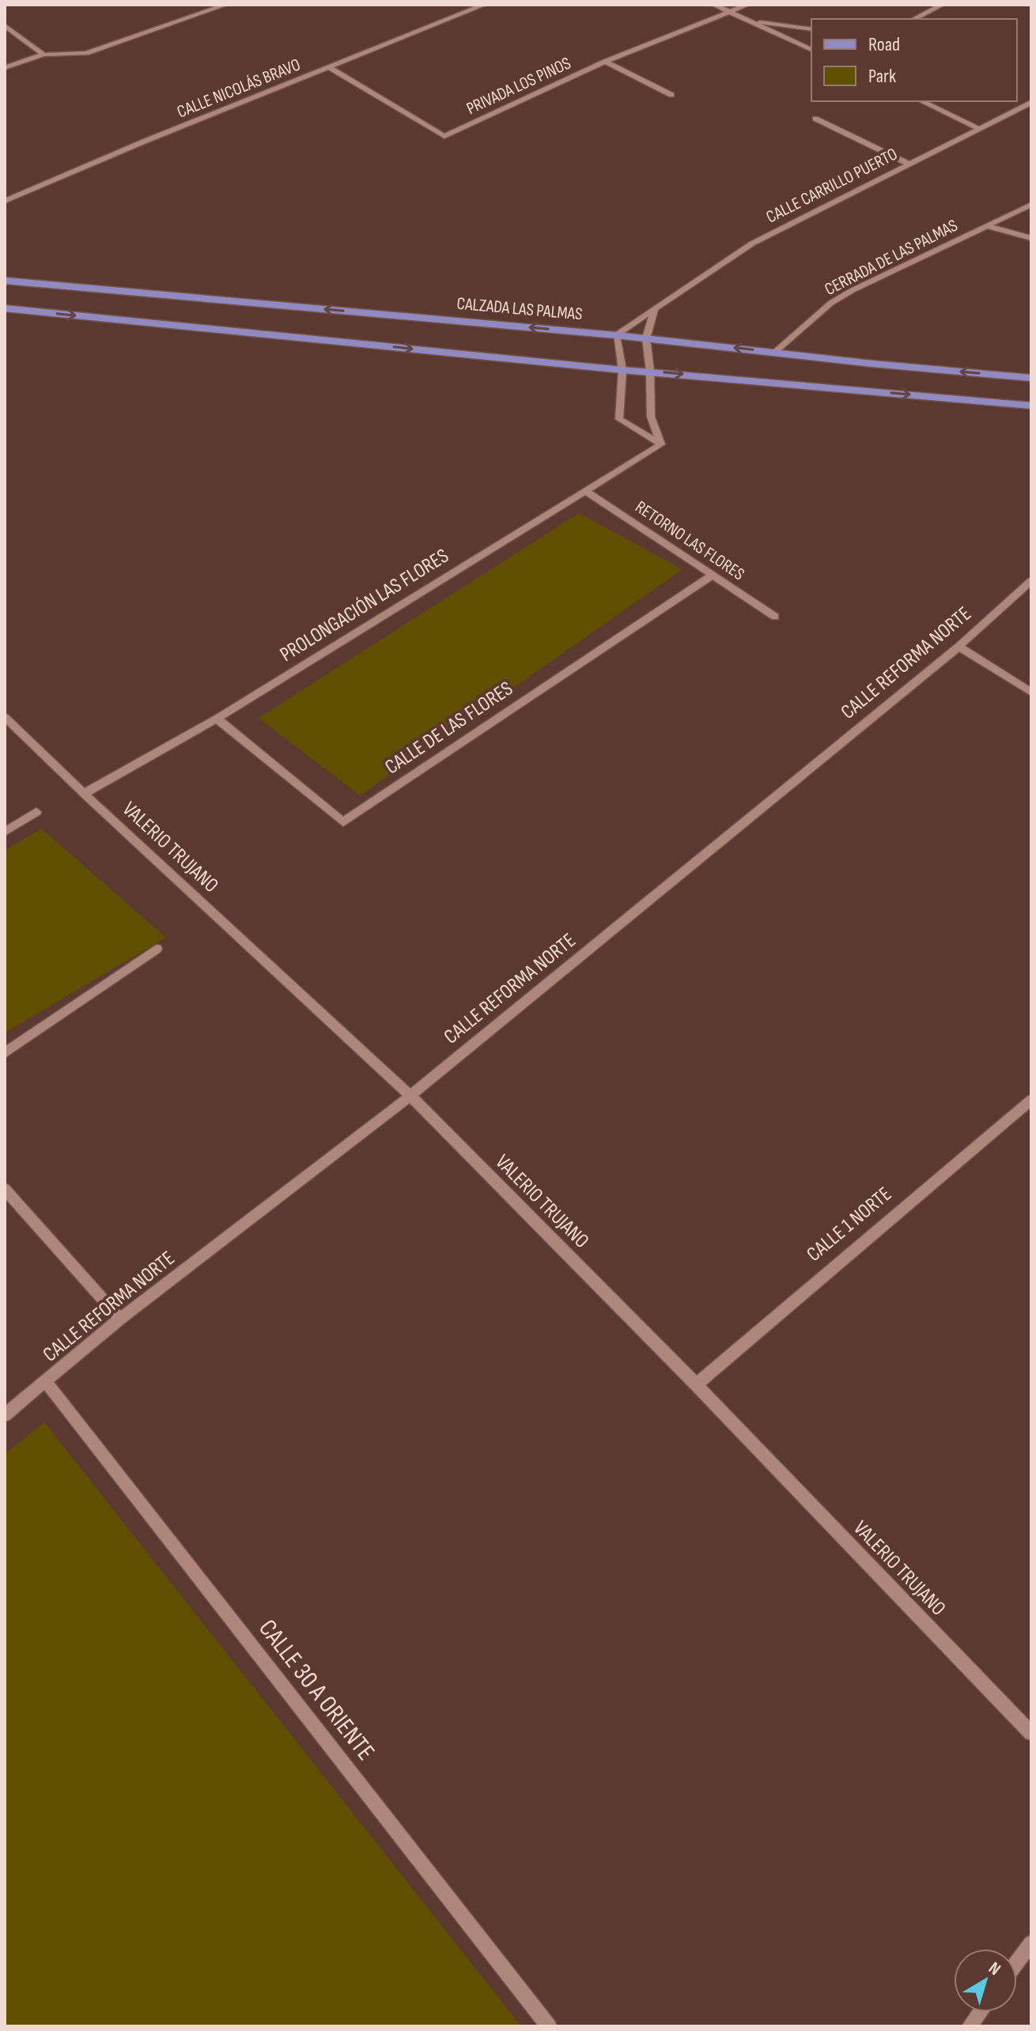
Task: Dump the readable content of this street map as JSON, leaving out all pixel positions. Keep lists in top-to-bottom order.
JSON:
{
  "streets": {
    "main road": ["CALZADA LAS PALMAS"],
    "street": [
      "PRIVADA LOS PINOS",
      "CALLE NICOLÁS BRAVO",
      "CALLE CARRILLO PUERTO",
      "CERRADA DE LAS PALMAS",
      "RETORNO LAS FLORES",
      "PROLONGACIÓN LAS FLORES",
      "CALLE REFORMA NORTE",
      "CALLE DE LAS FLORES",
      "VALERIO TRUJANO",
      "CALLE 1 NORTE",
      "CALLE 30 A ORIENTE"
    ]
  },
  "crossings": [
    ["PRIVADA LOS PINOS", "CALLE NICOLÁS BRAVO"],
    ["CALLE CARRILLO PUERTO", "CALZADA LAS PALMAS"],
    ["CERRADA DE LAS PALMAS", "CALZADA LAS PALMAS"],
    ["RETORNO LAS FLORES", "PROLONGACIÓN LAS FLORES"],
    ["RETORNO LAS FLORES", "CALLE DE LAS FLORES"],
    ["PROLONGACIÓN LAS FLORES", "CALLE DE LAS FLORES"],
    ["PROLONGACIÓN LAS FLORES", "VALERIO TRUJANO"],
    ["CALLE REFORMA NORTE", "VALERIO TRUJANO"],
    ["CALLE REFORMA NORTE", "CALLE 30 A ORIENTE"],
    ["VALERIO TRUJANO", "CALLE 1 NORTE"]
  ],
  "legend": ["Road", "Park"],
  "north": "top right"
}
